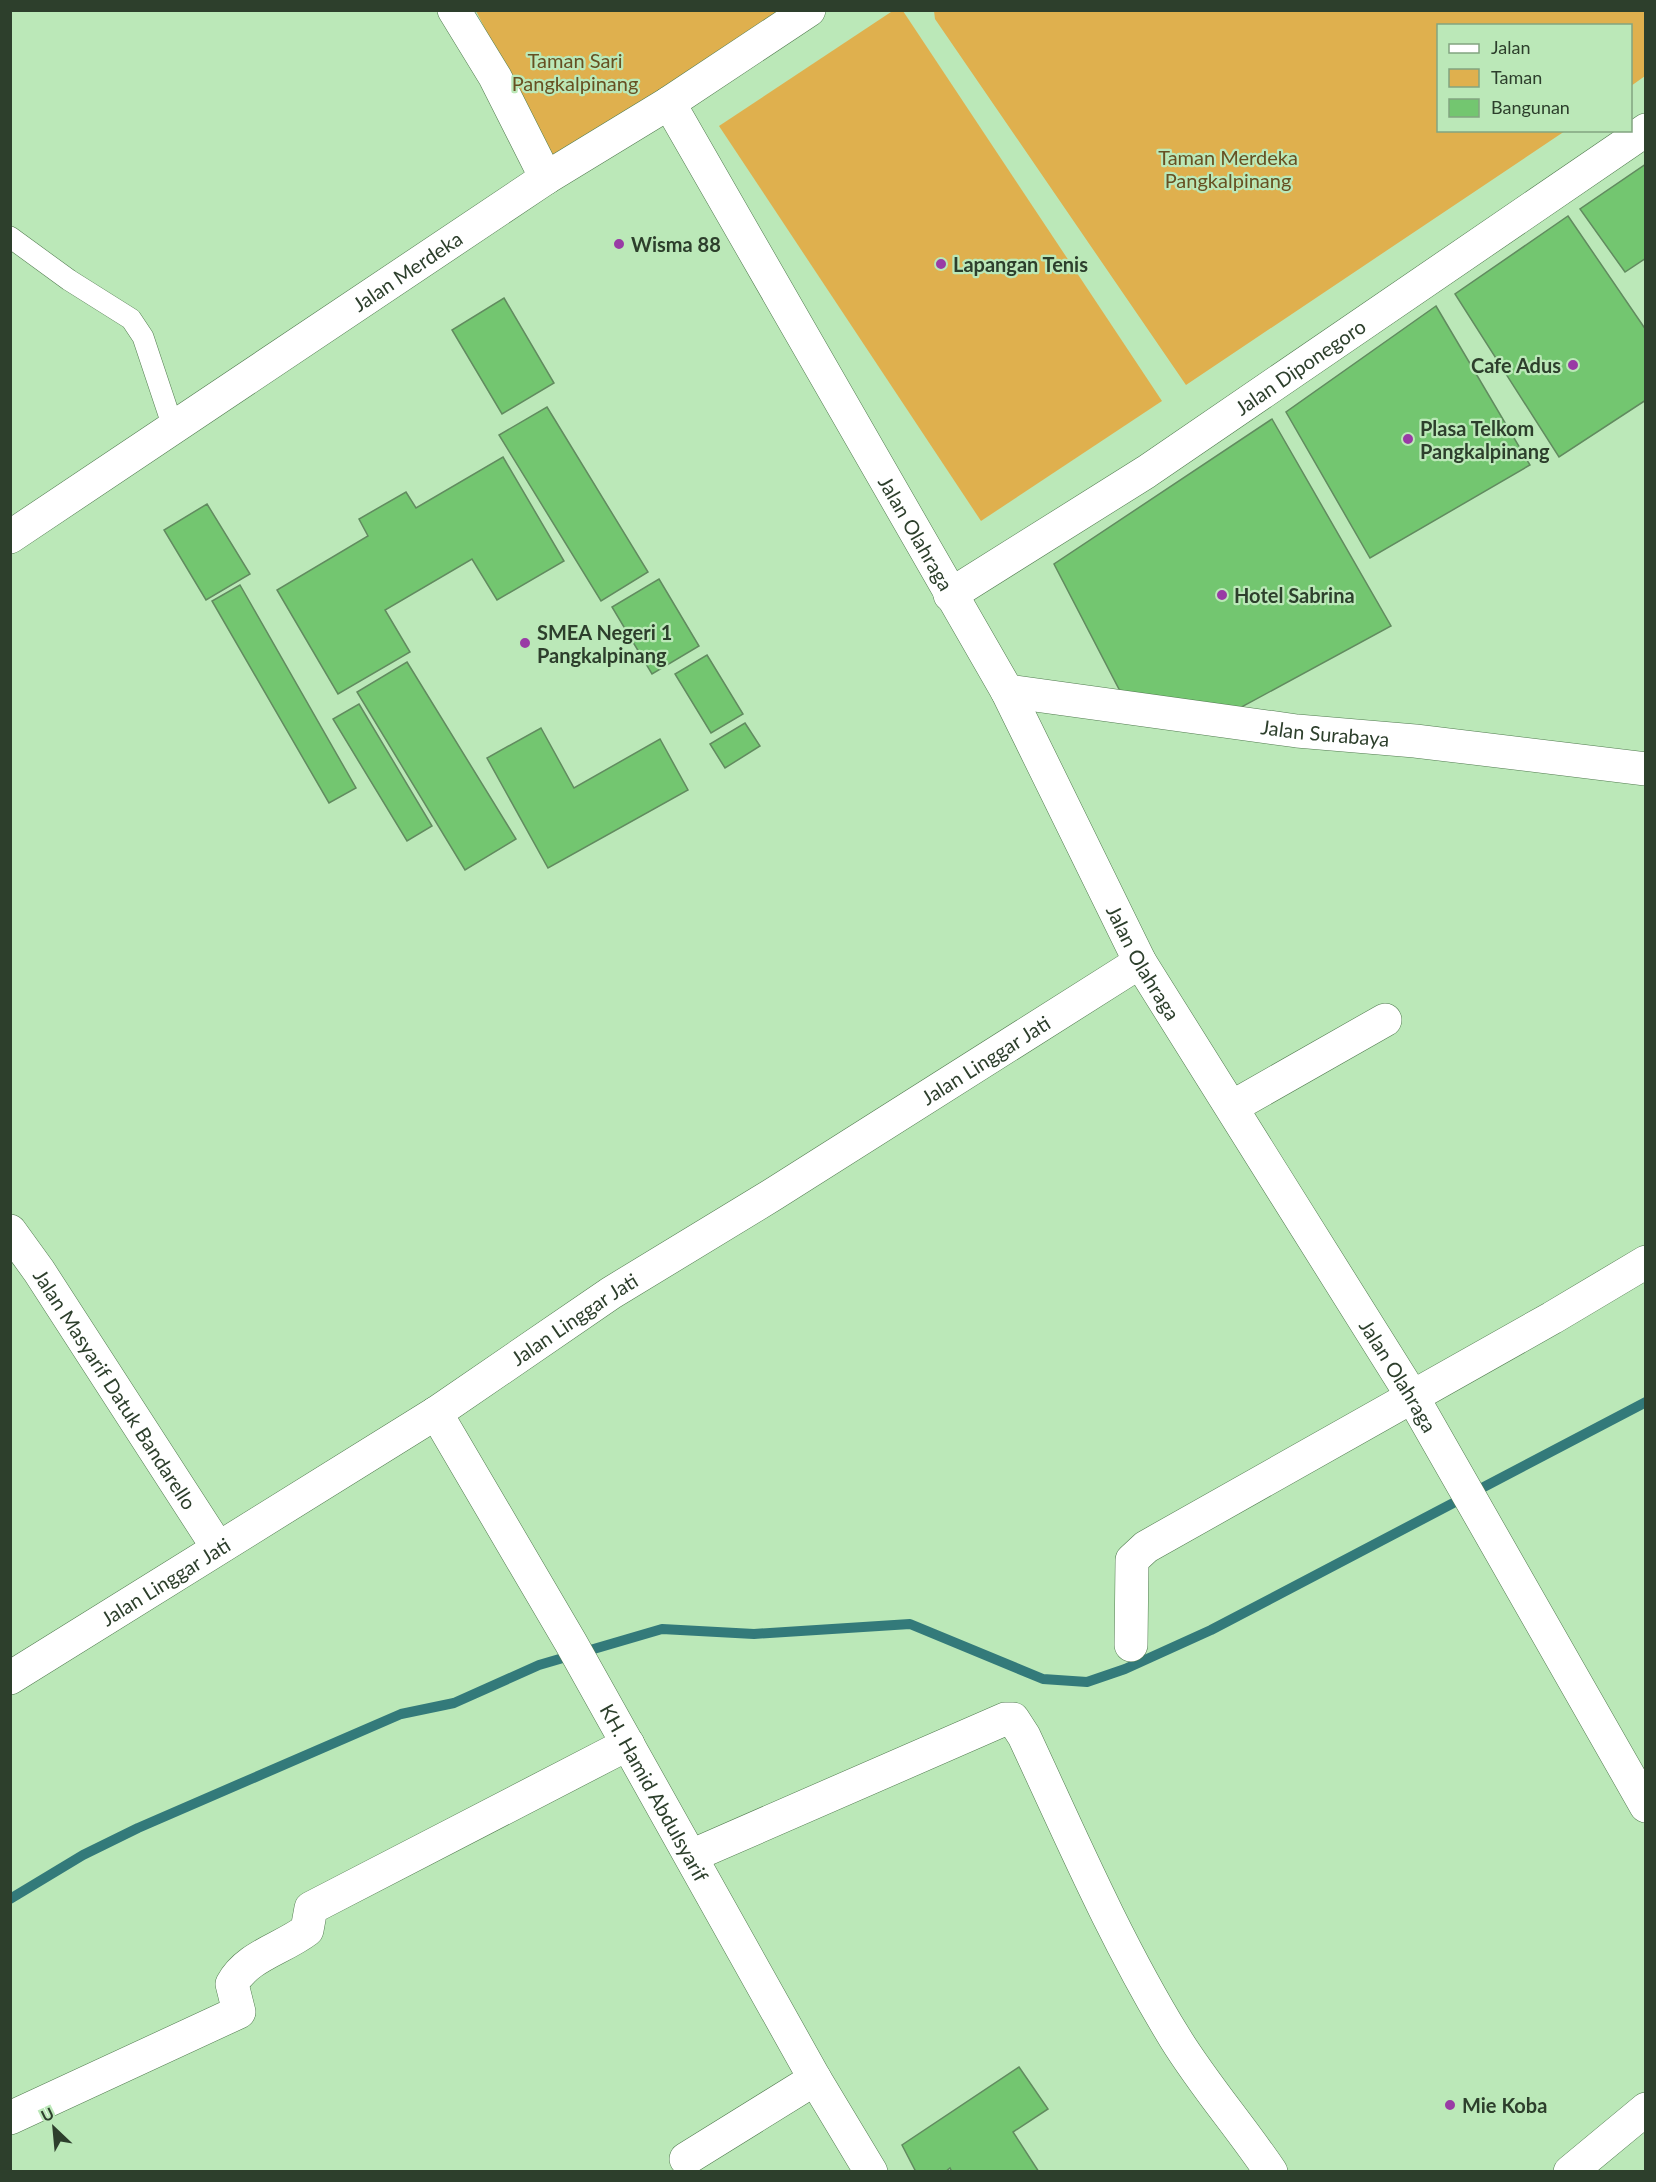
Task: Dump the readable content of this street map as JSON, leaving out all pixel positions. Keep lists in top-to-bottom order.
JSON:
{
  "streets": {
    "street": [
      "Jalan Merdeka",
      "Jalan Diponegoro",
      "Jalan Olahraga",
      "Jalan Surabaya",
      "Jalan Linggar Jati",
      "Jalan Masyarif Datuk Bandarello",
      "KH. Hamid Abdulsyarif"
    ]
  },
  "crossings": [
    ["Jalan Merdeka", "Jalan Olahraga"],
    ["Jalan Diponegoro", "Jalan Olahraga"],
    ["Jalan Olahraga", "Jalan Surabaya"],
    ["Jalan Olahraga", "Jalan Linggar Jati"],
    ["Jalan Linggar Jati", "Jalan Masyarif Datuk Bandarello"],
    ["Jalan Linggar Jati", "KH. Hamid Abdulsyarif"]
  ],
  "parks": ["Taman Sari Pangkalpinang", "Taman Merdeka Pangkalpinang"],
  "places": [
    "Wisma 88",
    "Lapangan Tenis",
    "Cafe Adus",
    "Plasa Telkom Pangkalpinang",
    "Hotel Sabrina",
    "SMEA Negeri 1 Pangkalpinang",
    "Mie Koba"
  ],
  "legend": ["Jalan", "Taman", "Bangunan"],
  "north": "top left"
}
